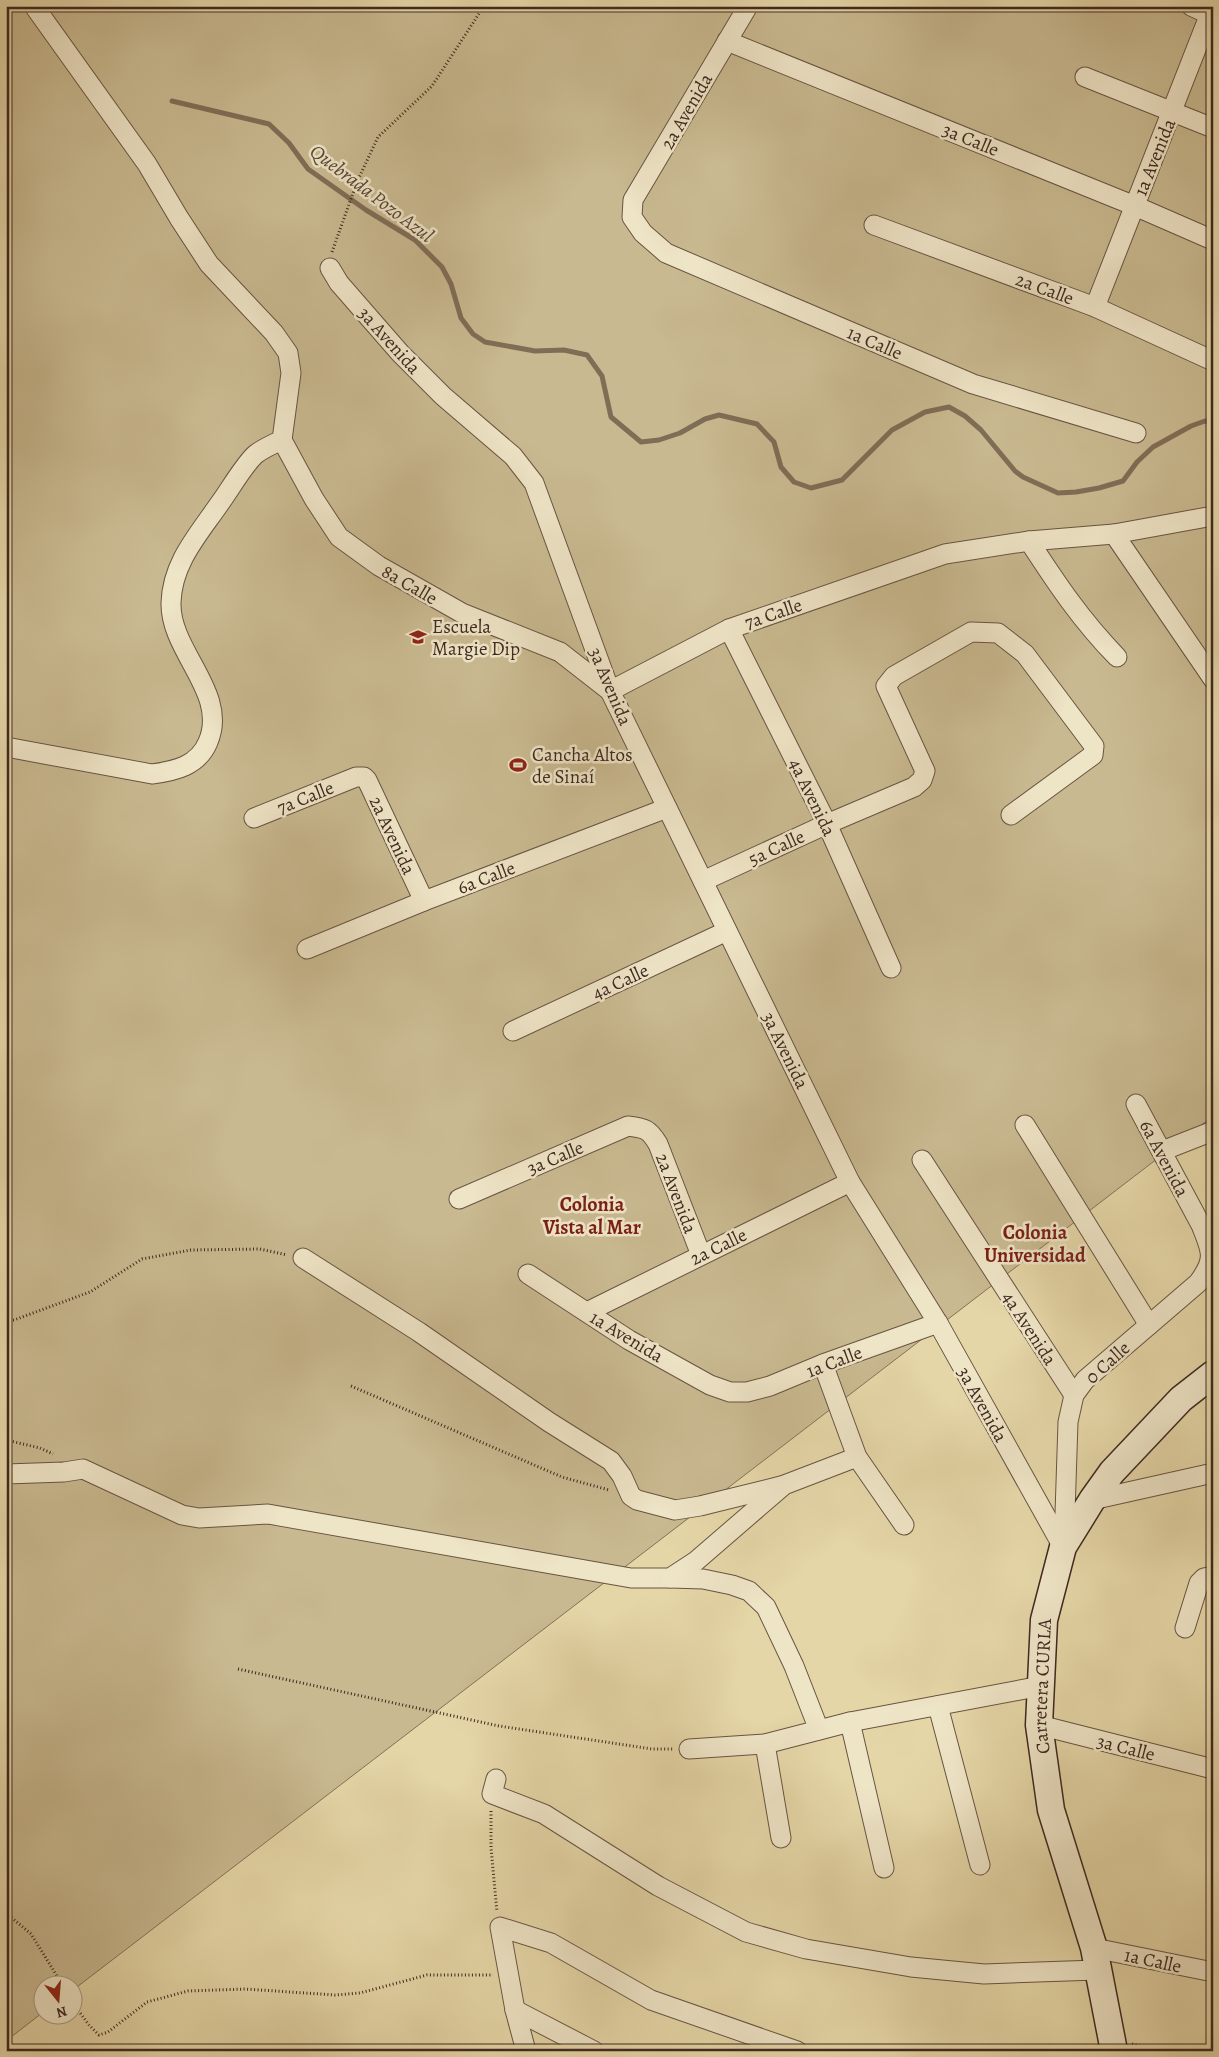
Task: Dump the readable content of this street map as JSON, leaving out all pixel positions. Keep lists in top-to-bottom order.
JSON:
{
  "streets": {
    "main road": ["Carretera CURLA"],
    "street": [
      "2a Avenida",
      "3a Calle",
      "1a Avenida",
      "2a Calle",
      "3a Avenida",
      "1a Calle",
      "8a Calle",
      "7a Calle",
      "4a Avenida",
      "5a Calle",
      "6a Calle",
      "4a Calle",
      "6a Avenida",
      "0 Calle"
    ]
  },
  "crossings": [
    ["2a Avenida", "3a Calle"],
    ["2a Avenida", "2a Calle"],
    ["2a Avenida", "1a Calle"],
    ["2a Avenida", "7a Calle"],
    ["2a Avenida", "6a Calle"],
    ["3a Calle", "1a Avenida"],
    ["3a Calle", "Carretera CURLA"],
    ["1a Avenida", "2a Calle"],
    ["1a Avenida", "1a Calle"],
    ["2a Calle", "3a Avenida"],
    ["3a Avenida", "1a Calle"],
    ["3a Avenida", "8a Calle"],
    ["3a Avenida", "7a Calle"],
    ["3a Avenida", "5a Calle"],
    ["3a Avenida", "6a Calle"],
    ["3a Avenida", "4a Calle"],
    ["3a Avenida", "0 Calle"],
    ["3a Avenida", "Carretera CURLA"],
    ["1a Calle", "Carretera CURLA"],
    ["8a Calle", "7a Calle"],
    ["7a Calle", "4a Avenida"],
    ["4a Avenida", "5a Calle"],
    ["4a Avenida", "0 Calle"],
    ["6a Avenida", "0 Calle"],
    ["0 Calle", "Carretera CURLA"]
  ],
  "districts": ["Colonia Vista al Mar", "Colonia Universidad"],
  "water": ["Quebrada Pozo Azul"],
  "places": {
    "school or university": ["Escuela Margie Dip"],
    "sports": ["Cancha Altos de Sinaí"]
  },
  "north": "bottom"
}
